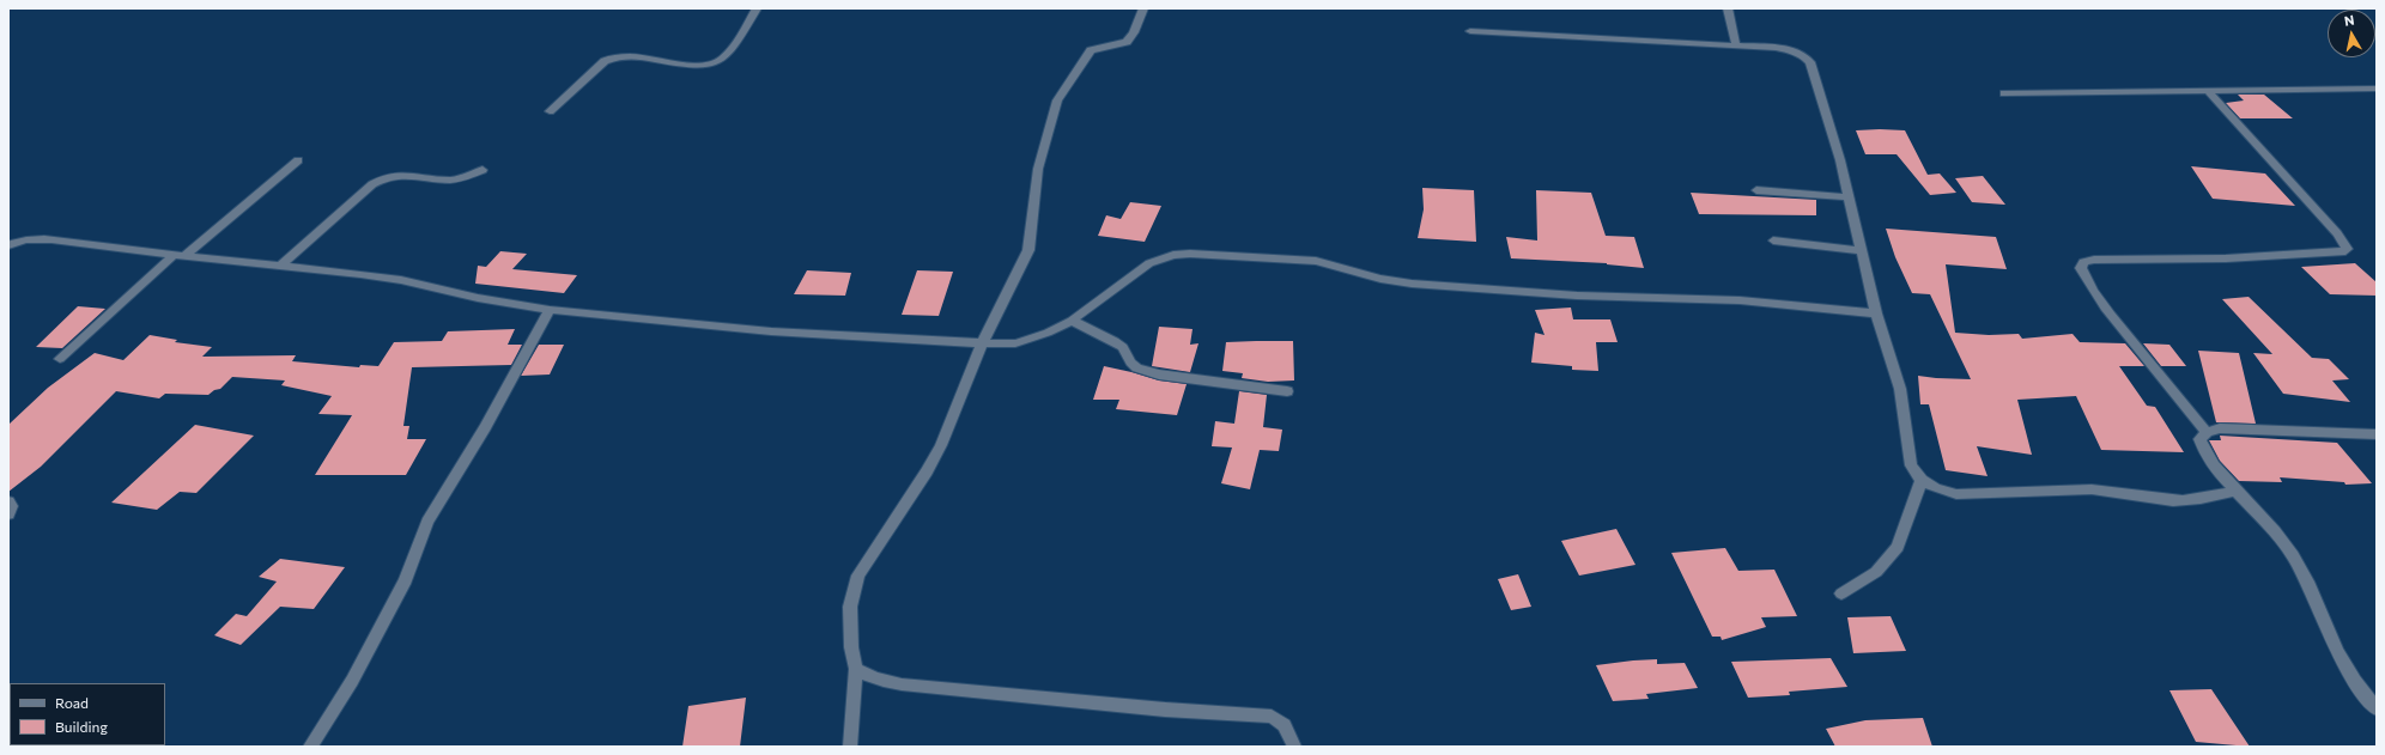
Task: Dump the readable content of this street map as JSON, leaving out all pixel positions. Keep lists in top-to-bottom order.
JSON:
{
  "legend": ["Road", "Building"],
  "north": "top"
}
